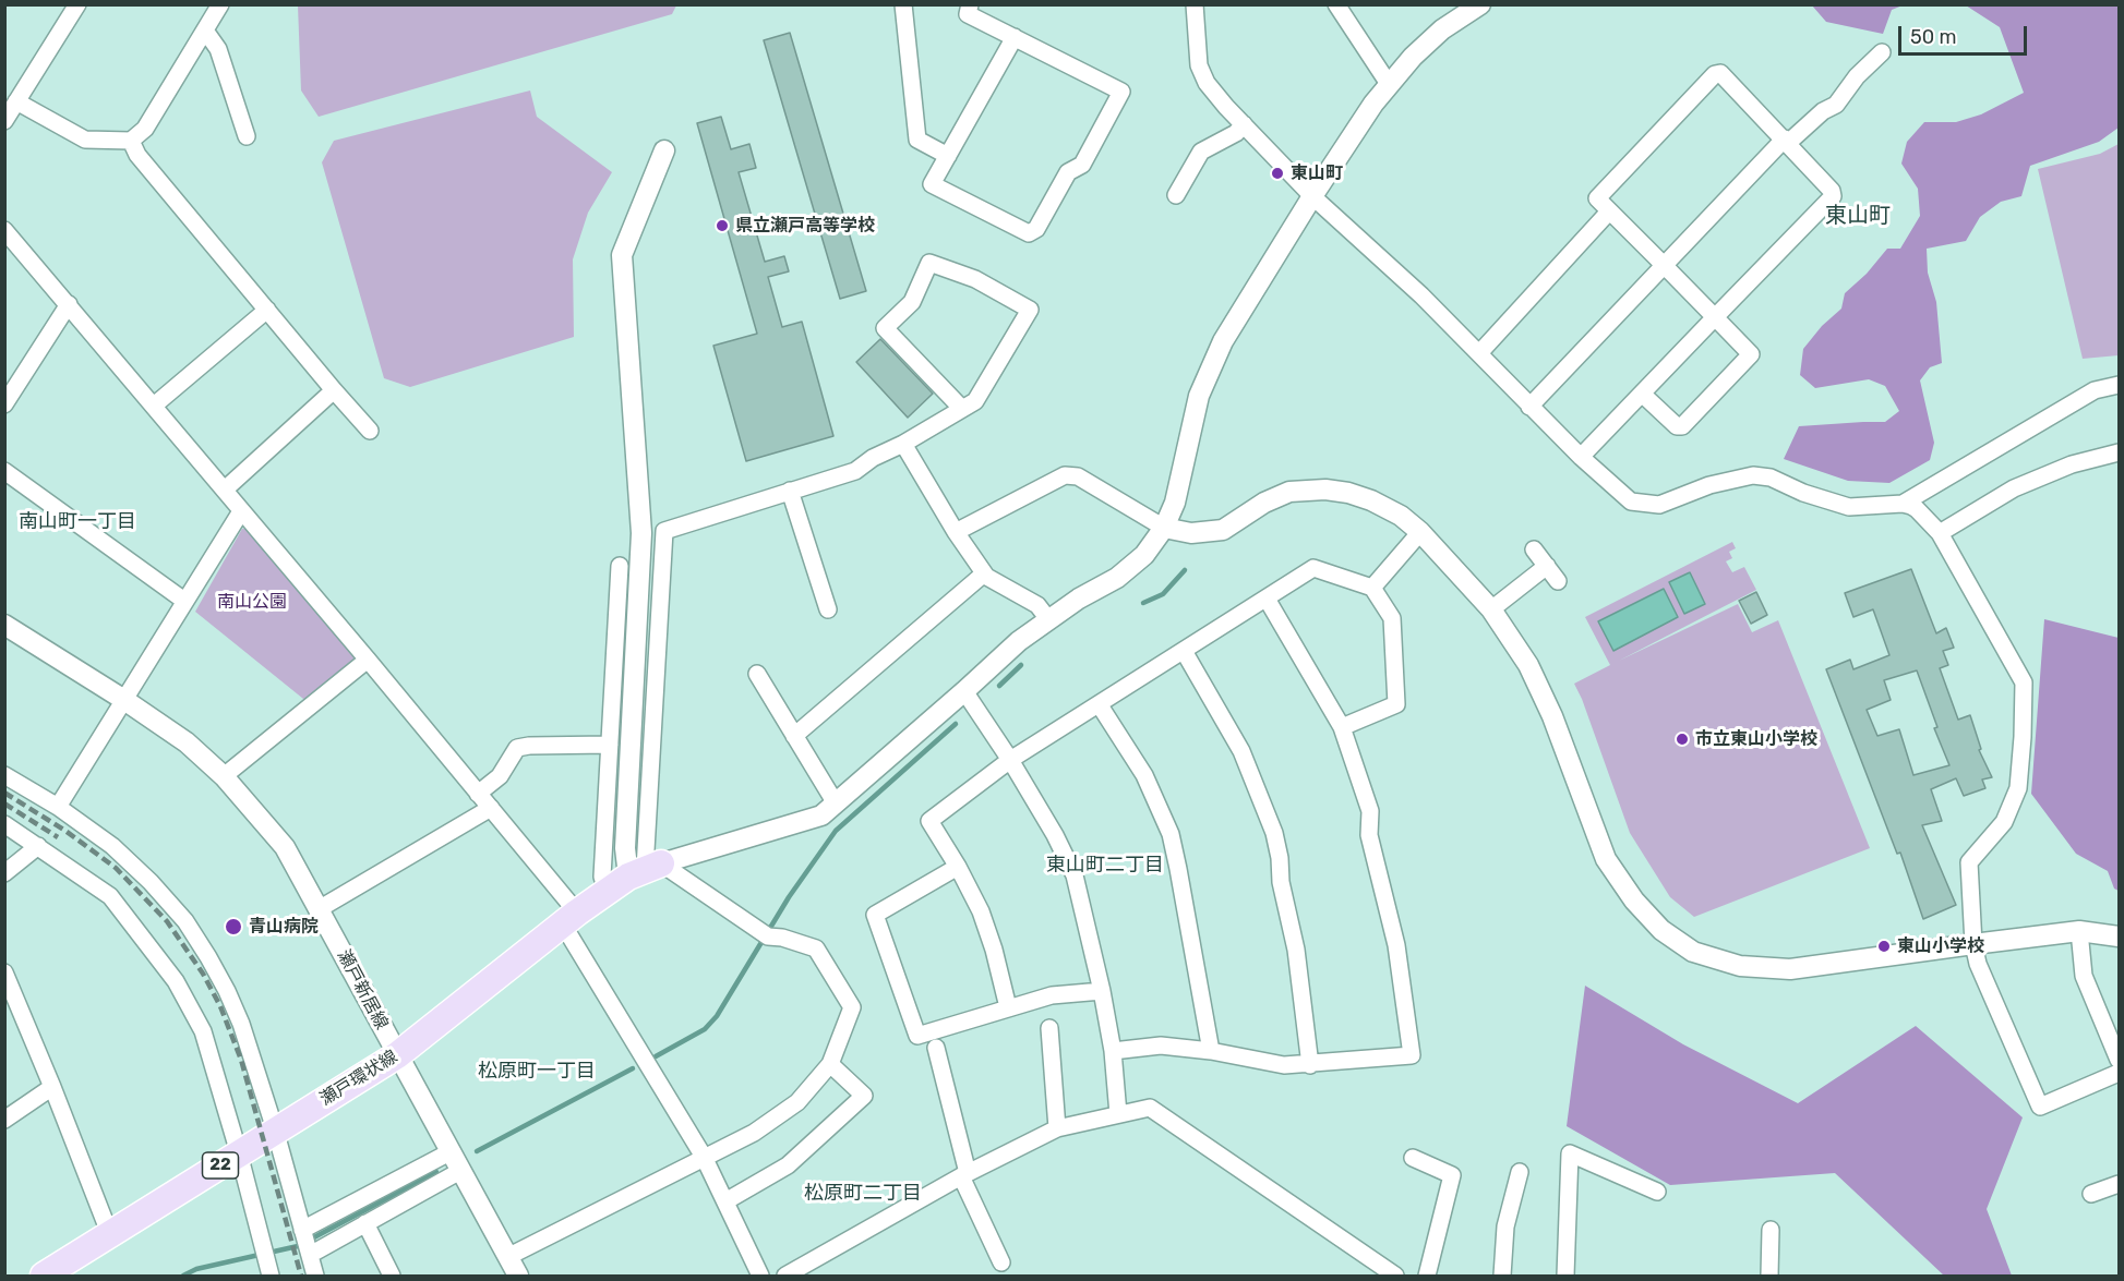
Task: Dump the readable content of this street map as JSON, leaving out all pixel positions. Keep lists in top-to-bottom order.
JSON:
{
  "streets": {
    "main road": ["瀬戸環状線", "22"],
    "street": ["瀬戸新居線"]
  },
  "crossings": [
    ["瀬戸新居線", "瀬戸環状線"]
  ],
  "districts": [
    "東山町",
    "南山町一丁目",
    "東山町二丁目",
    "松原町一丁目",
    "松原町二丁目"
  ],
  "parks": ["南山公園"],
  "places": [
    "東山町",
    "県立瀬戸高等学校",
    "市立東山小学校",
    "青山病院",
    "東山小学校"
  ],
  "scale_bar": "50 m"
}
